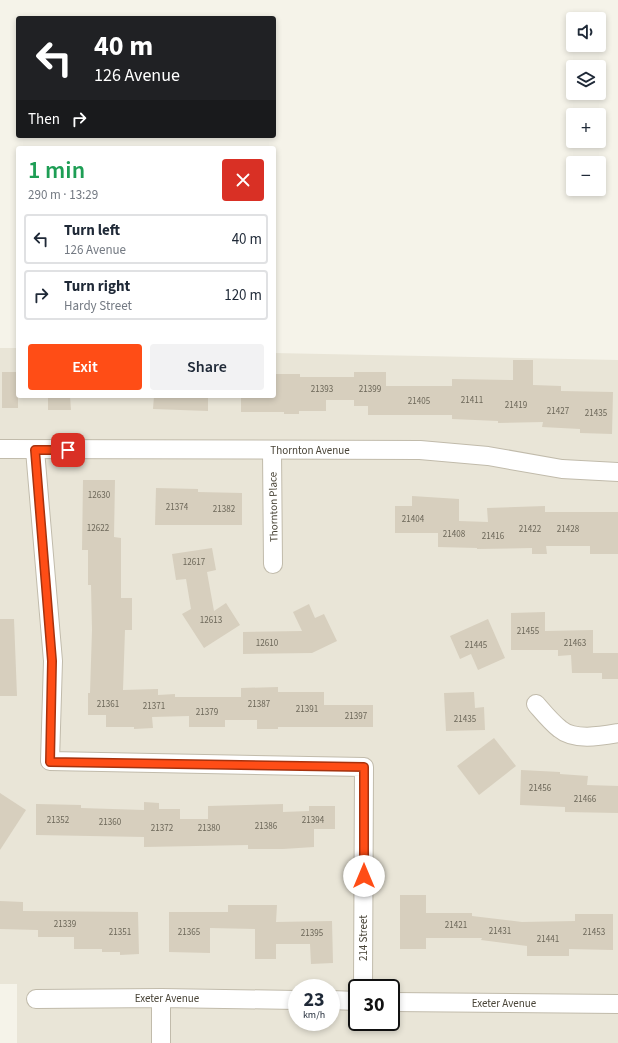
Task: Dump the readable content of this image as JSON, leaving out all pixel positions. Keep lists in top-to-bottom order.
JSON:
{
  "streets": {
    "street": [
      "Thornton Avenue",
      "Thornton Place",
      "214 Street",
      "Exeter Avenue"
    ]
  },
  "crossings": [
    ["Thornton Avenue", "Thornton Place"],
    ["Thornton Avenue", "214 Street"]
  ],
  "house_numbers": [
    "21393",
    "21399",
    "21411",
    "21405",
    "21419",
    "21427",
    "21435",
    "12630",
    "21374",
    "21382",
    "21404",
    "12622",
    "21422",
    "21428",
    "21408",
    "21416",
    "12617",
    "12613",
    "21455",
    "12610",
    "21463",
    "21445",
    "21361",
    "21387",
    "21371",
    "21391",
    "21379",
    "21397",
    "21435",
    "21456",
    "21466",
    "21352",
    "21394",
    "21360",
    "21386",
    "21372",
    "21380",
    "21339",
    "21421",
    "21431",
    "21351",
    "21365",
    "21453",
    "21395",
    "21441"
  ],
  "page": {
    "map_buttons": ["+", "−"],
    "turn": ["40 m", "126 Avenue"],
    "then": "Then",
    "heading": ["1 min", "290 m · 13:29"],
    "list": [
      {
        "name": "Turn left",
        "note": "126 Avenue",
        "value": "40 m"
      },
      {
        "name": "Turn right",
        "note": "Hardy Street",
        "value": "120 m"
      }
    ],
    "buttons": ["Exit", "Share"],
    "speed": "23 km/h",
    "limit": "30"
  }
}
